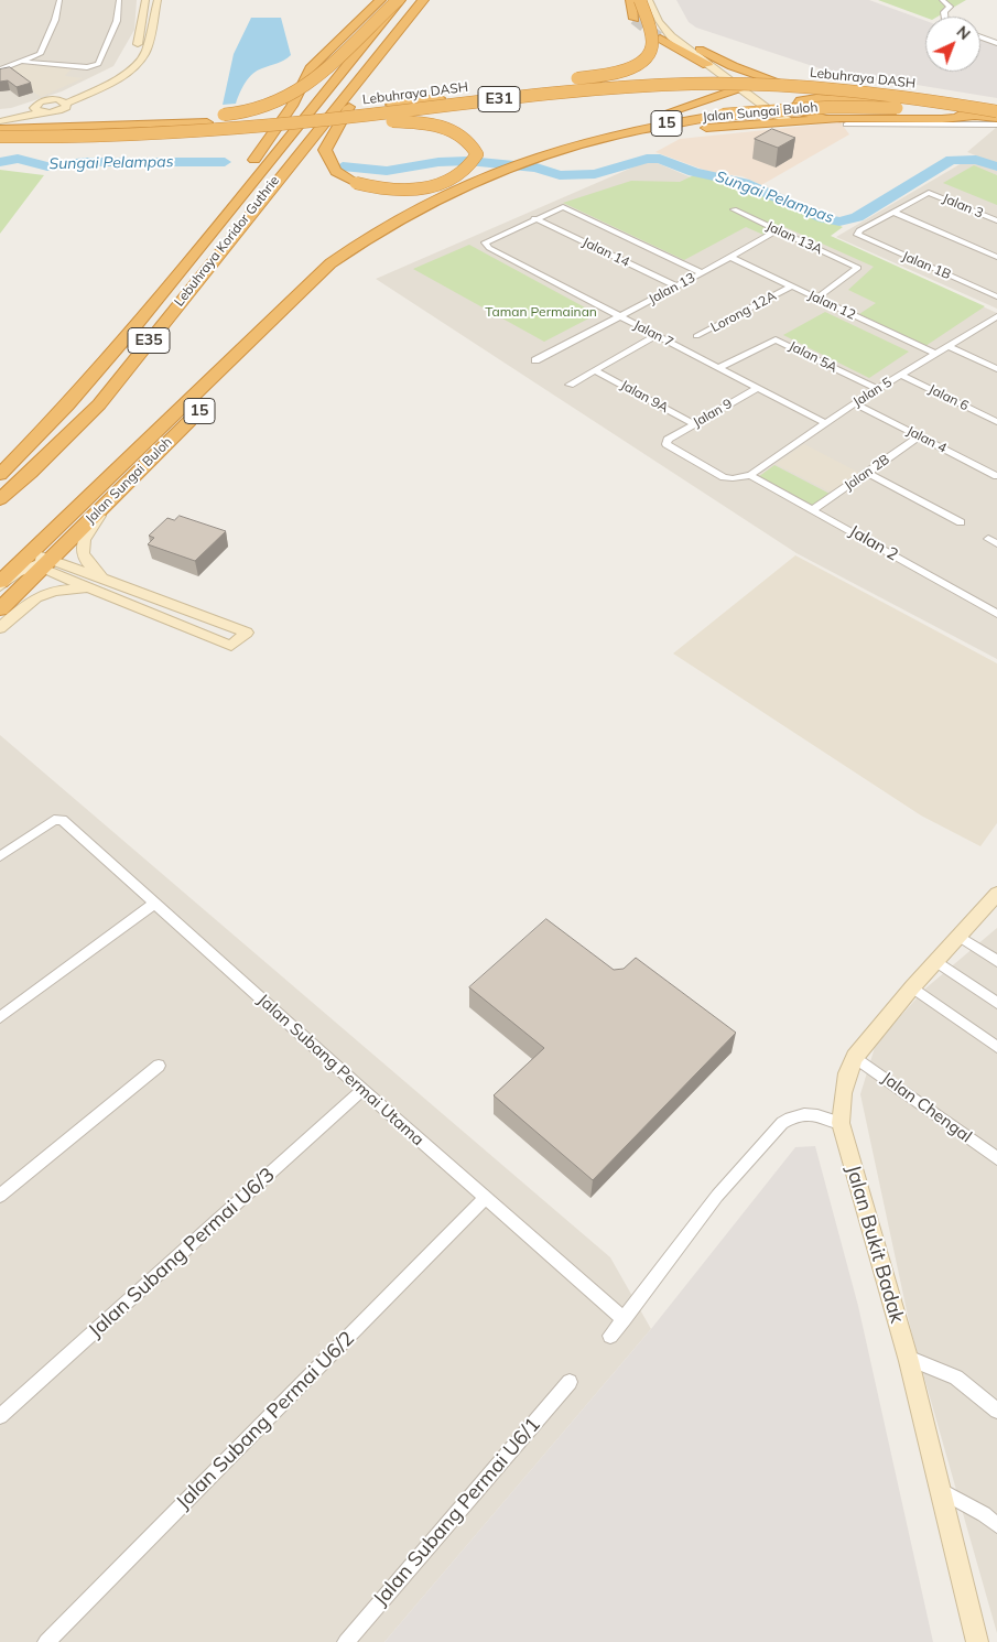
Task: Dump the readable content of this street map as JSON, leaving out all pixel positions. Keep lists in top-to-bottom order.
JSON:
{
  "streets": {
    "highway": [
      "Lebuhraya DASH",
      "E31",
      "Jalan Sungai Buloh",
      "15",
      "Lebuhraya Koridor Guthrie",
      "E35"
    ],
    "street": [
      "Jalan 3",
      "Jalan 13A",
      "Jalan 14",
      "Jalan 1B",
      "Jalan 13",
      "Jalan 12",
      "Lorong 12A",
      "Jalan 7",
      "Jalan 5A",
      "Jalan 5",
      "Jalan 9A",
      "Jalan 6",
      "Jalan 9",
      "Jalan 4",
      "Jalan 2B",
      "Jalan 2",
      "Jalan Subang Permai Utama",
      "Jalan Chengal",
      "Jalan Bukit Badak",
      "Jalan Subang Permai U6/3",
      "Jalan Subang Permai U6/2",
      "Jalan Subang Permai U6/1"
    ]
  },
  "crossings": [
    ["Lebuhraya DASH", "Jalan Sungai Buloh"],
    ["Jalan 3", "Jalan 1B"],
    ["Jalan 13A", "Jalan 13"],
    ["Jalan 13A", "Jalan 12"],
    ["Jalan 14", "Jalan 13"],
    ["Jalan 14", "Jalan 7"],
    ["Jalan 13", "Jalan 12"],
    ["Jalan 13", "Jalan 7"],
    ["Jalan 12", "Lorong 12A"],
    ["Jalan 12", "Jalan 5"],
    ["Jalan 7", "Jalan 5A"],
    ["Jalan 7", "Jalan 5"],
    ["Jalan 7", "Jalan 9"],
    ["Jalan 5A", "Jalan 5"],
    ["Jalan 5", "Jalan 6"],
    ["Jalan 5", "Jalan 9"],
    ["Jalan 5", "Jalan 4"],
    ["Jalan 5", "Jalan 2"],
    ["Jalan 9A", "Jalan 9"],
    ["Jalan 9", "Jalan 2"],
    ["Jalan 4", "Jalan 2B"],
    ["Jalan 2B", "Jalan 2"],
    ["Jalan Subang Permai Utama", "Jalan Subang Permai U6/3"],
    ["Jalan Subang Permai Utama", "Jalan Subang Permai U6/2"],
    ["Jalan Chengal", "Jalan Bukit Badak"]
  ],
  "water": ["Sungai Pelampas"],
  "parks": ["Taman Permainan"],
  "north": "top right"
}
